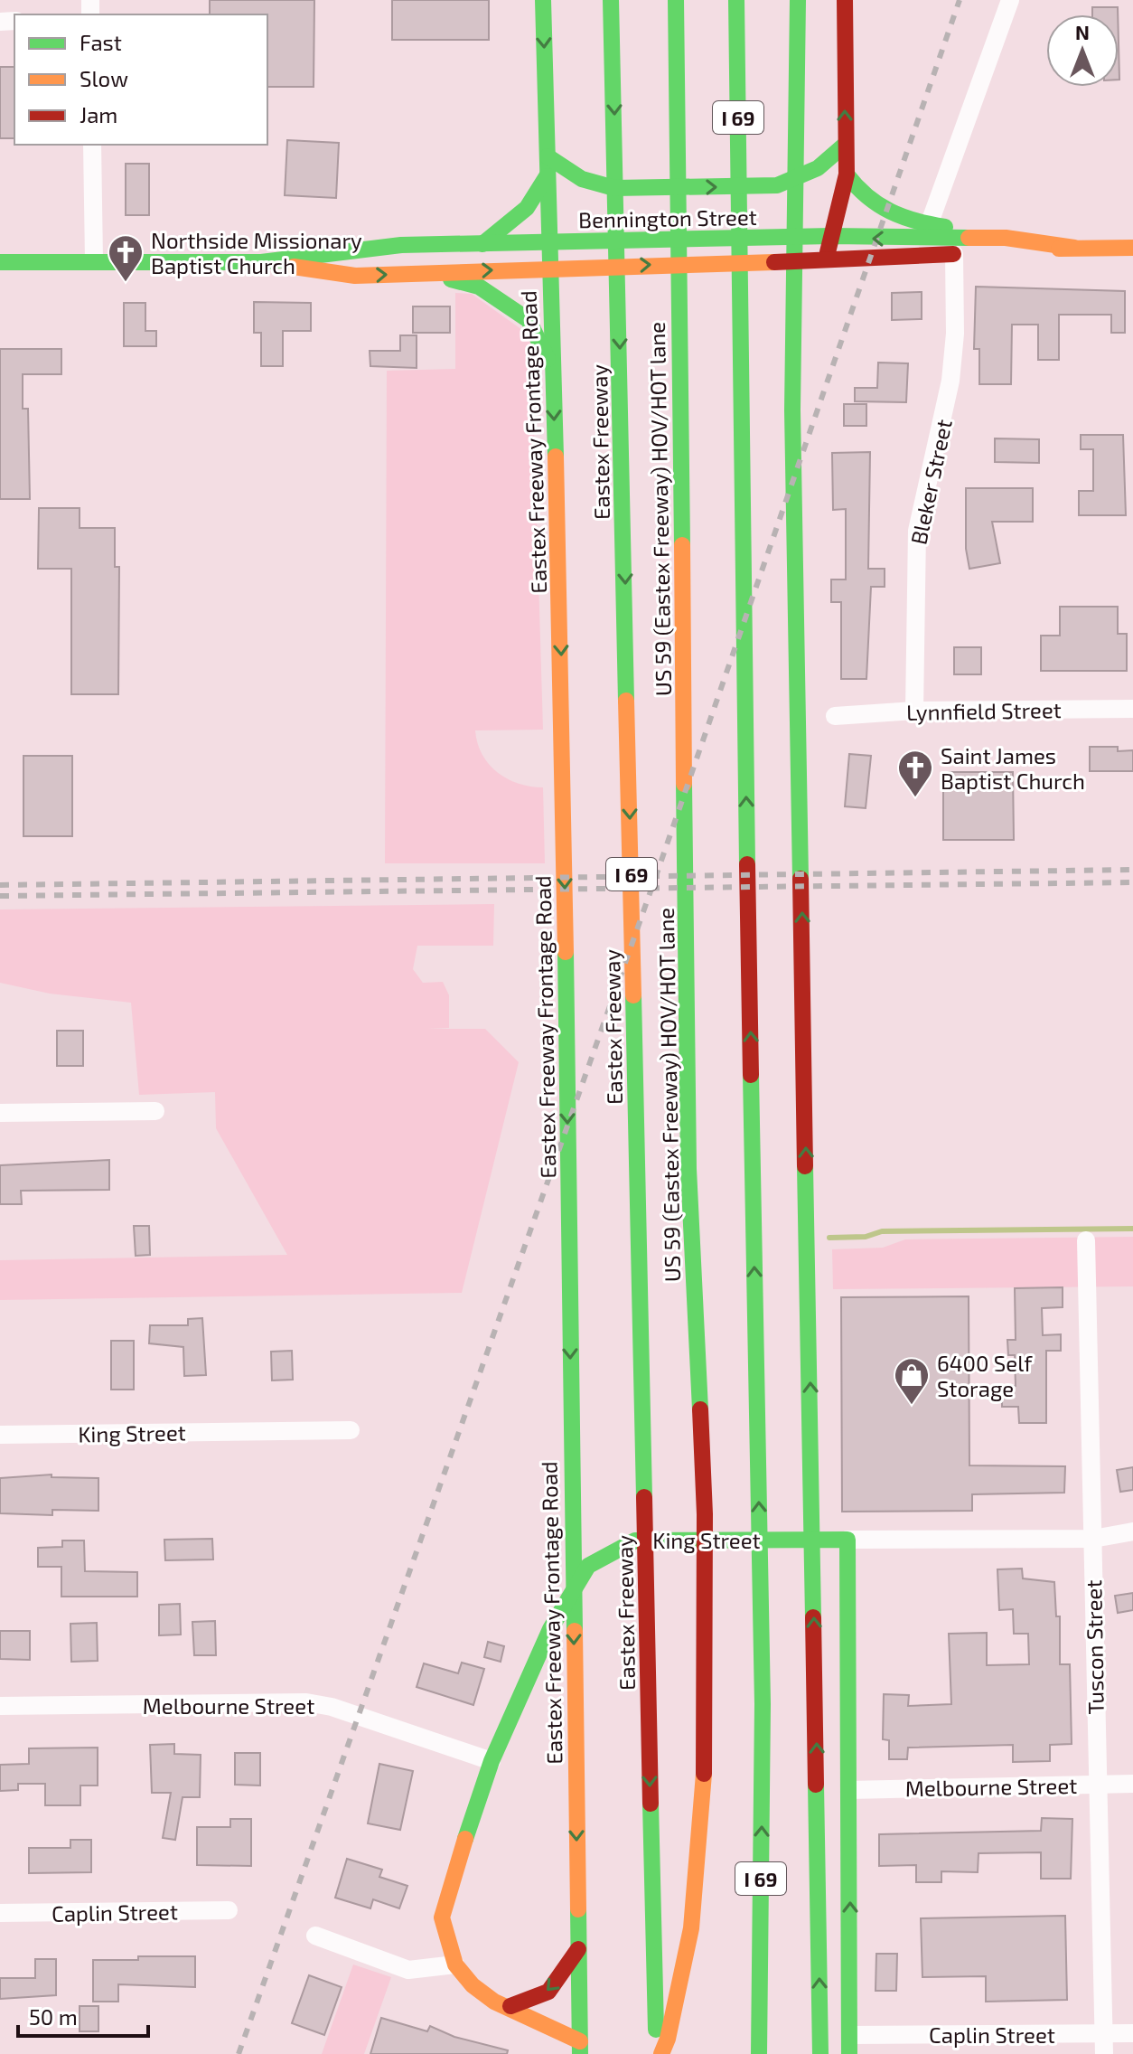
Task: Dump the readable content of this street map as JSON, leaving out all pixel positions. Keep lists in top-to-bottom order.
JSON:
{
  "streets": {
    "main road": [
      "I 69",
      "Bennington Street",
      "Eastex Freeway Frontage Road",
      "Eastex Freeway",
      "US 59 (Eastex Freeway) HOV/HOT lane",
      "King Street"
    ],
    "street": [
      "Bleker Street",
      "Lynnfield Street",
      "Tuscon Street",
      "Melbourne Street",
      "Caplin Street"
    ]
  },
  "crossings": [
    ["Bennington Street", "Eastex Freeway Frontage Road"],
    ["Bennington Street", "Bleker Street"],
    ["Eastex Freeway", "US 59 (Eastex Freeway) HOV/HOT lane"],
    ["Bleker Street", "Lynnfield Street"],
    ["King Street", "Tuscon Street"],
    ["King Street", "Melbourne Street"],
    ["Tuscon Street", "Melbourne Street"],
    ["Tuscon Street", "Caplin Street"]
  ],
  "one_way": ["Eastex Freeway Frontage Road"],
  "places": {
    "church": ["Northside Missionary Baptist Church", "Saint James Baptist Church"],
    "shop": ["6400 Self Storage"]
  },
  "legend": ["Fast", "Slow", "Jam"],
  "scale_bar": "50 m",
  "north": "top"
}
